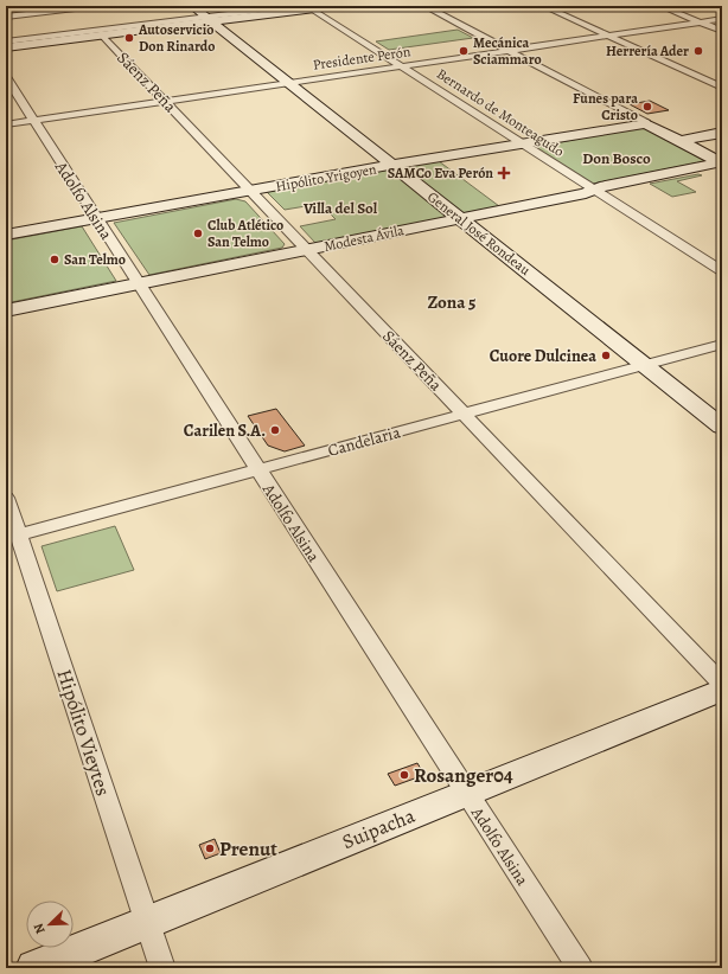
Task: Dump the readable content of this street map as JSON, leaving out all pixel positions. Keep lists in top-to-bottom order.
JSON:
{
  "streets": {
    "street": [
      "Presidente Perón",
      "Sáenz Peña",
      "Bernardo de Monteagudo",
      "Hipólito Yrigoyen",
      "Adolfo Alsina",
      "General José Rondeau",
      "Modesta Ávila",
      "Candelaria",
      "Hipólito Vieytes",
      "Suipacha"
    ]
  },
  "crossings": [
    ["Presidente Perón", "Sáenz Peña"],
    ["Presidente Perón", "Bernardo de Monteagudo"],
    ["Presidente Perón", "Adolfo Alsina"],
    ["Presidente Perón", "General José Rondeau"],
    ["Sáenz Peña", "Hipólito Yrigoyen"],
    ["Sáenz Peña", "Modesta Ávila"],
    ["Sáenz Peña", "Candelaria"],
    ["Bernardo de Monteagudo", "Hipólito Yrigoyen"],
    ["Bernardo de Monteagudo", "Modesta Ávila"],
    ["Hipólito Yrigoyen", "Adolfo Alsina"],
    ["Hipólito Yrigoyen", "General José Rondeau"],
    ["Adolfo Alsina", "Modesta Ávila"],
    ["Adolfo Alsina", "Candelaria"],
    ["Adolfo Alsina", "Suipacha"],
    ["General José Rondeau", "Modesta Ávila"],
    ["General José Rondeau", "Candelaria"],
    ["Candelaria", "Hipólito Vieytes"],
    ["Hipólito Vieytes", "Suipacha"]
  ],
  "districts": ["Don Bosco", "Villa del Sol", "Zona 5"],
  "places": {
    "other": [
      "Autoservicio Don Rinardo",
      "Mecánica Sciammaro",
      "Herrería Ader",
      "Funes para Cristo",
      "Club Atlético San Telmo",
      "San Telmo",
      "Cuore Dulcinea",
      "Carilen S.A.",
      "Rosanger04",
      "Prenut"
    ],
    "health": ["SAMCo Eva Perón"]
  },
  "north": "bottom left"
}
